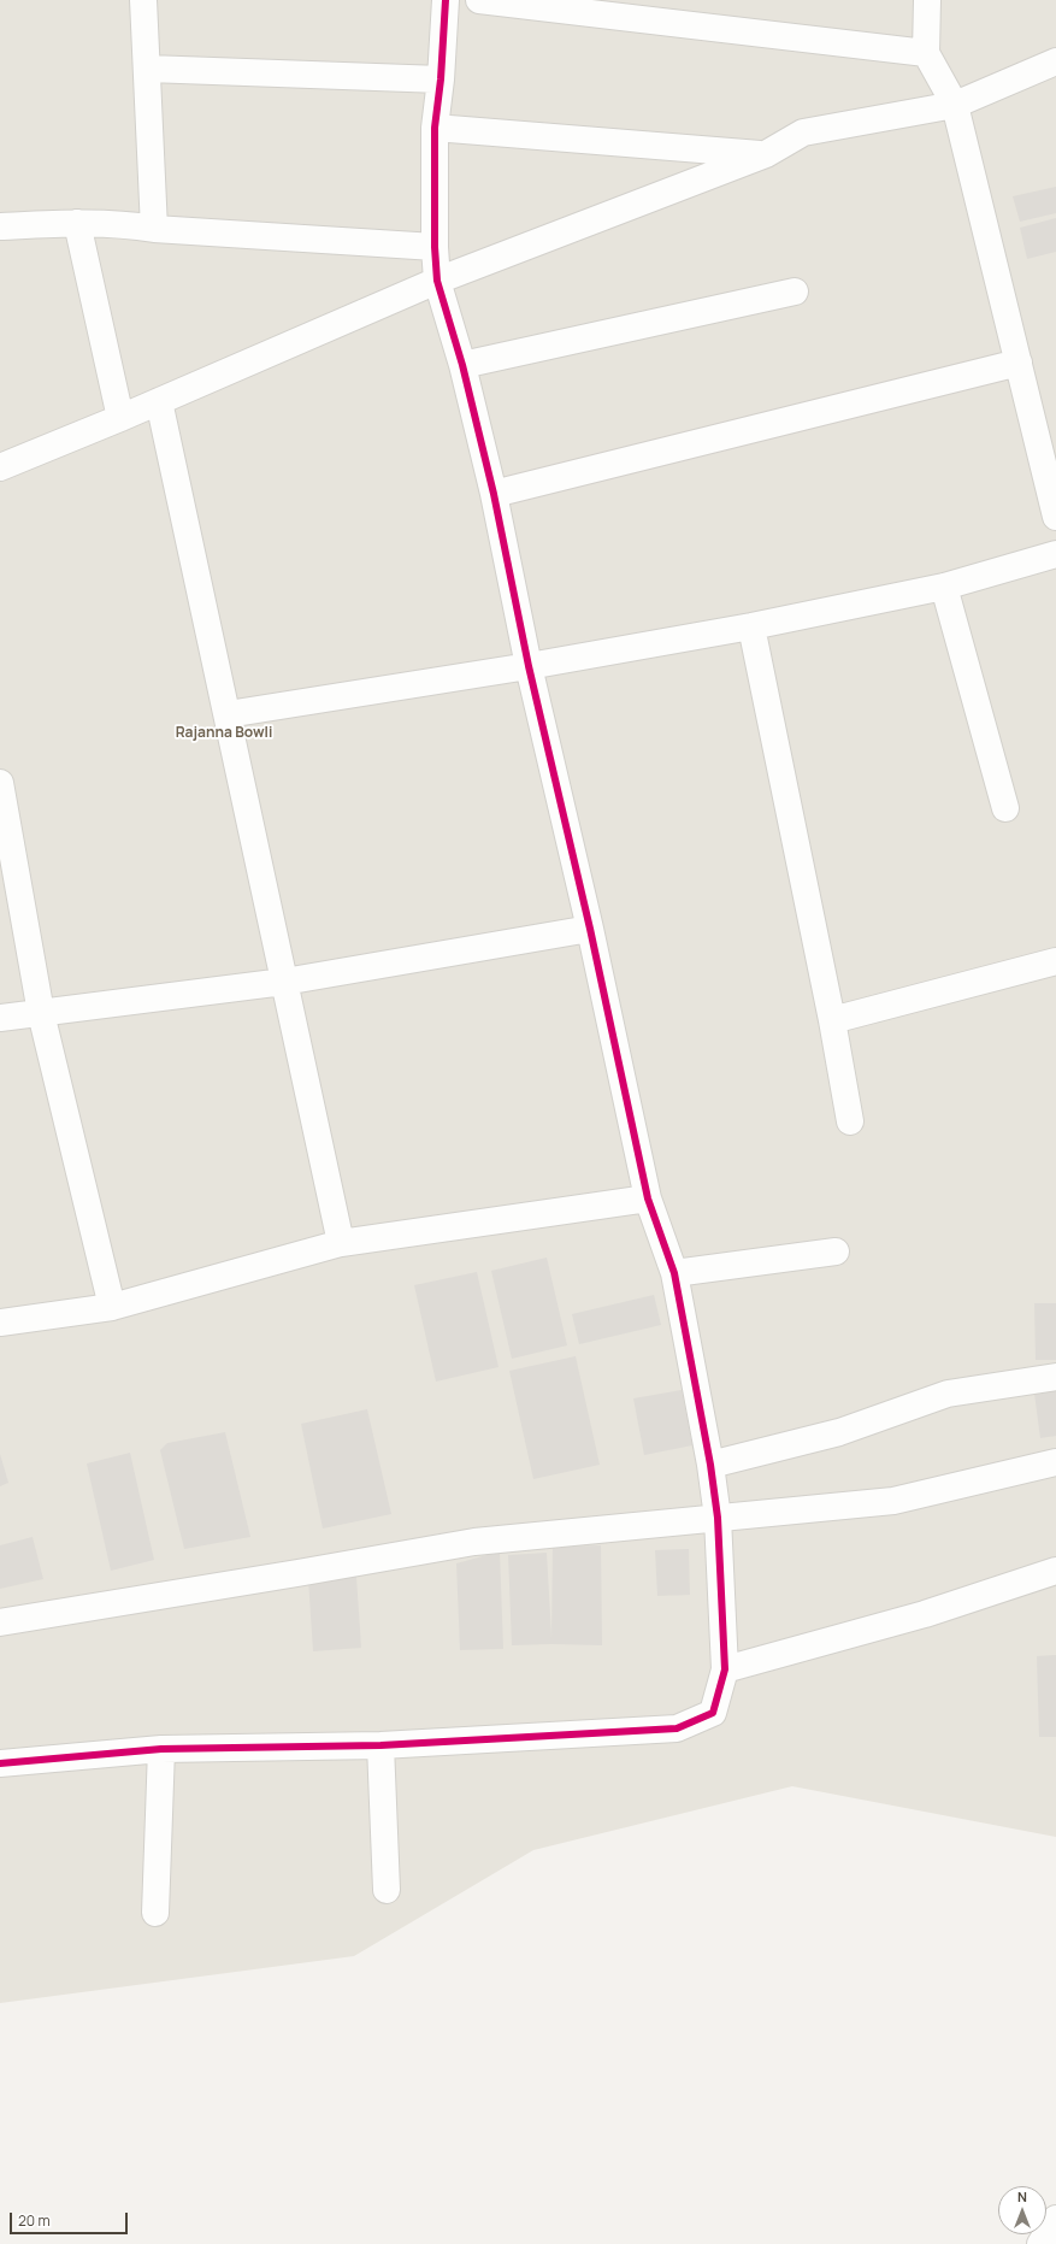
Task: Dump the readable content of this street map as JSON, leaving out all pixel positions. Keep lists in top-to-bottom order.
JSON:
{
  "districts": ["Rajanna Bowli"],
  "scale_bar": "20 m",
  "north": "top"
}
